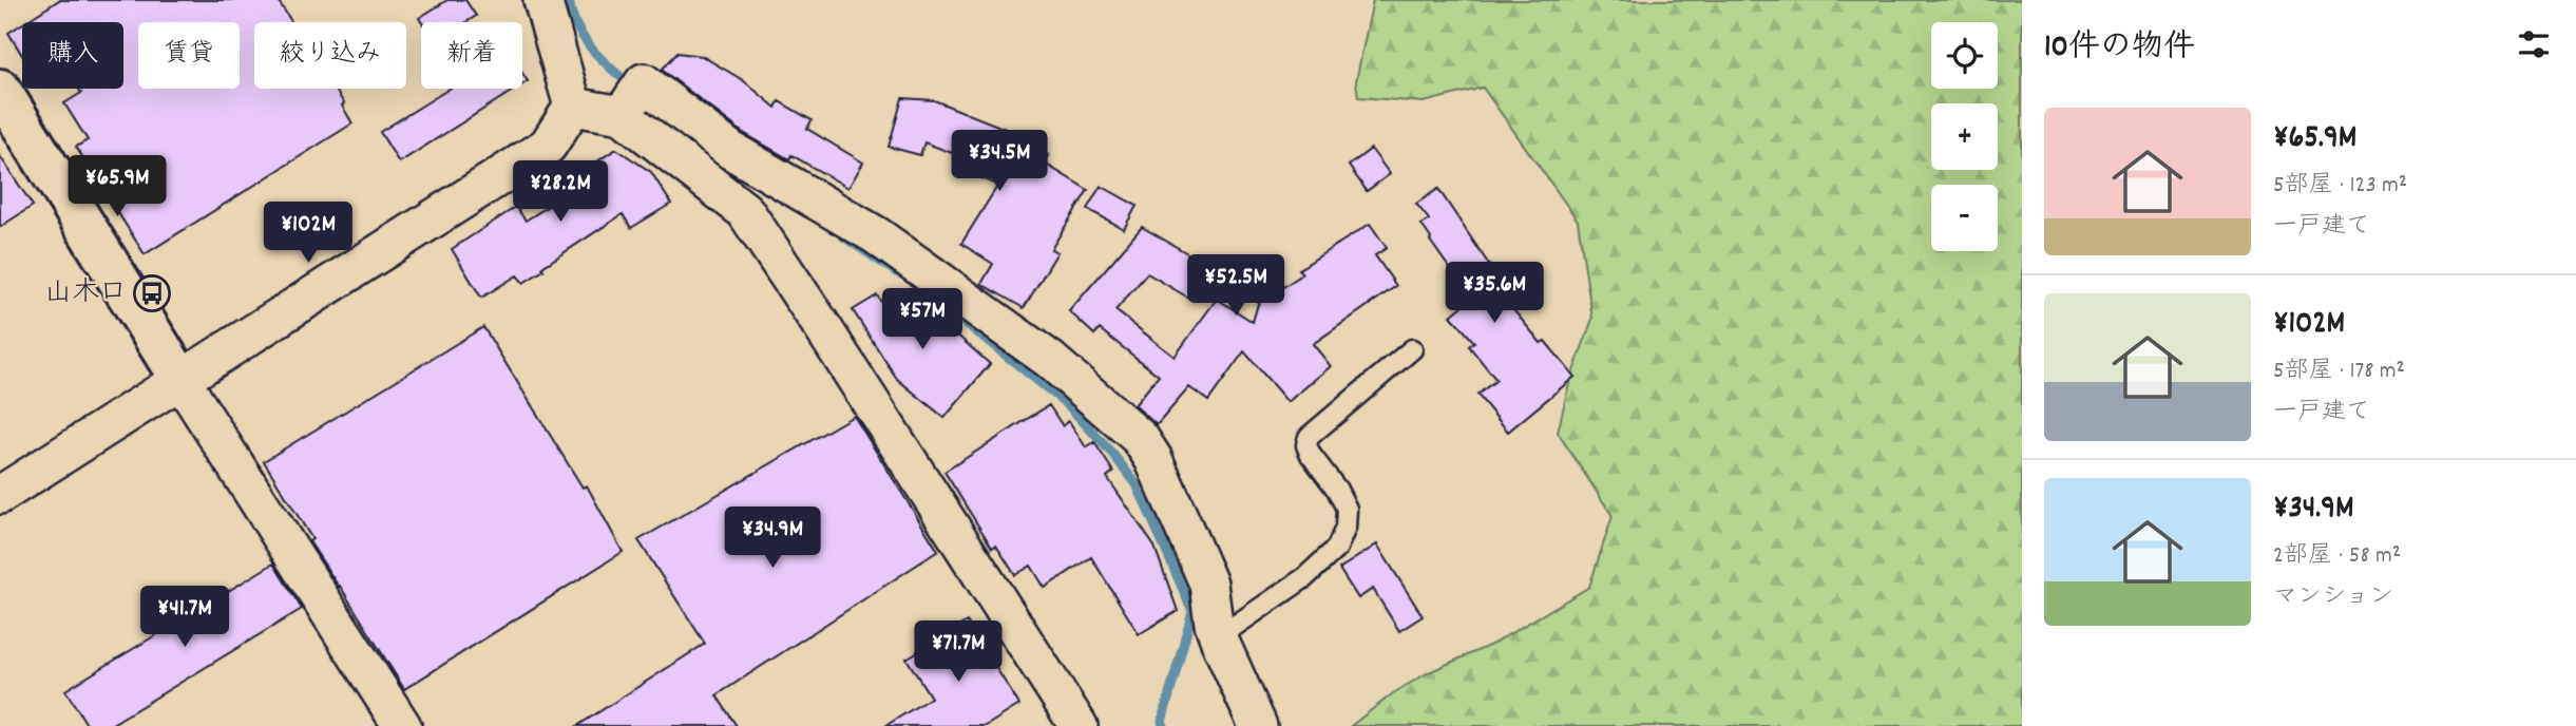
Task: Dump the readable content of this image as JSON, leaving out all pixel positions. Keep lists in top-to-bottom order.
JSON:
{
  "places": {
    "bus stop": ["山木口"]
  },
  "page": {
    "heading": "10件の物件",
    "map_buttons": ["+", "−"],
    "chip": [
      "購入",
      "賃貸",
      "絞り込み",
      "新着"
    ],
    "list": [
      {
        "name": "¥65.9M",
        "note": "5部屋 · 123 m² · 一戸建て"
      },
      {
        "name": "¥102M",
        "note": "5部屋 · 178 m² · 一戸建て"
      },
      {
        "name": "¥34.9M",
        "note": "2部屋 · 58 m² · マンション"
      }
    ],
    "price": [
      "¥34.5M",
      "¥65.9M",
      "¥28.2M",
      "¥102M",
      "¥52.5M",
      "¥35.6M",
      "¥57M",
      "¥34.9M",
      "¥41.7M",
      "¥71.7M"
    ]
  }
}
